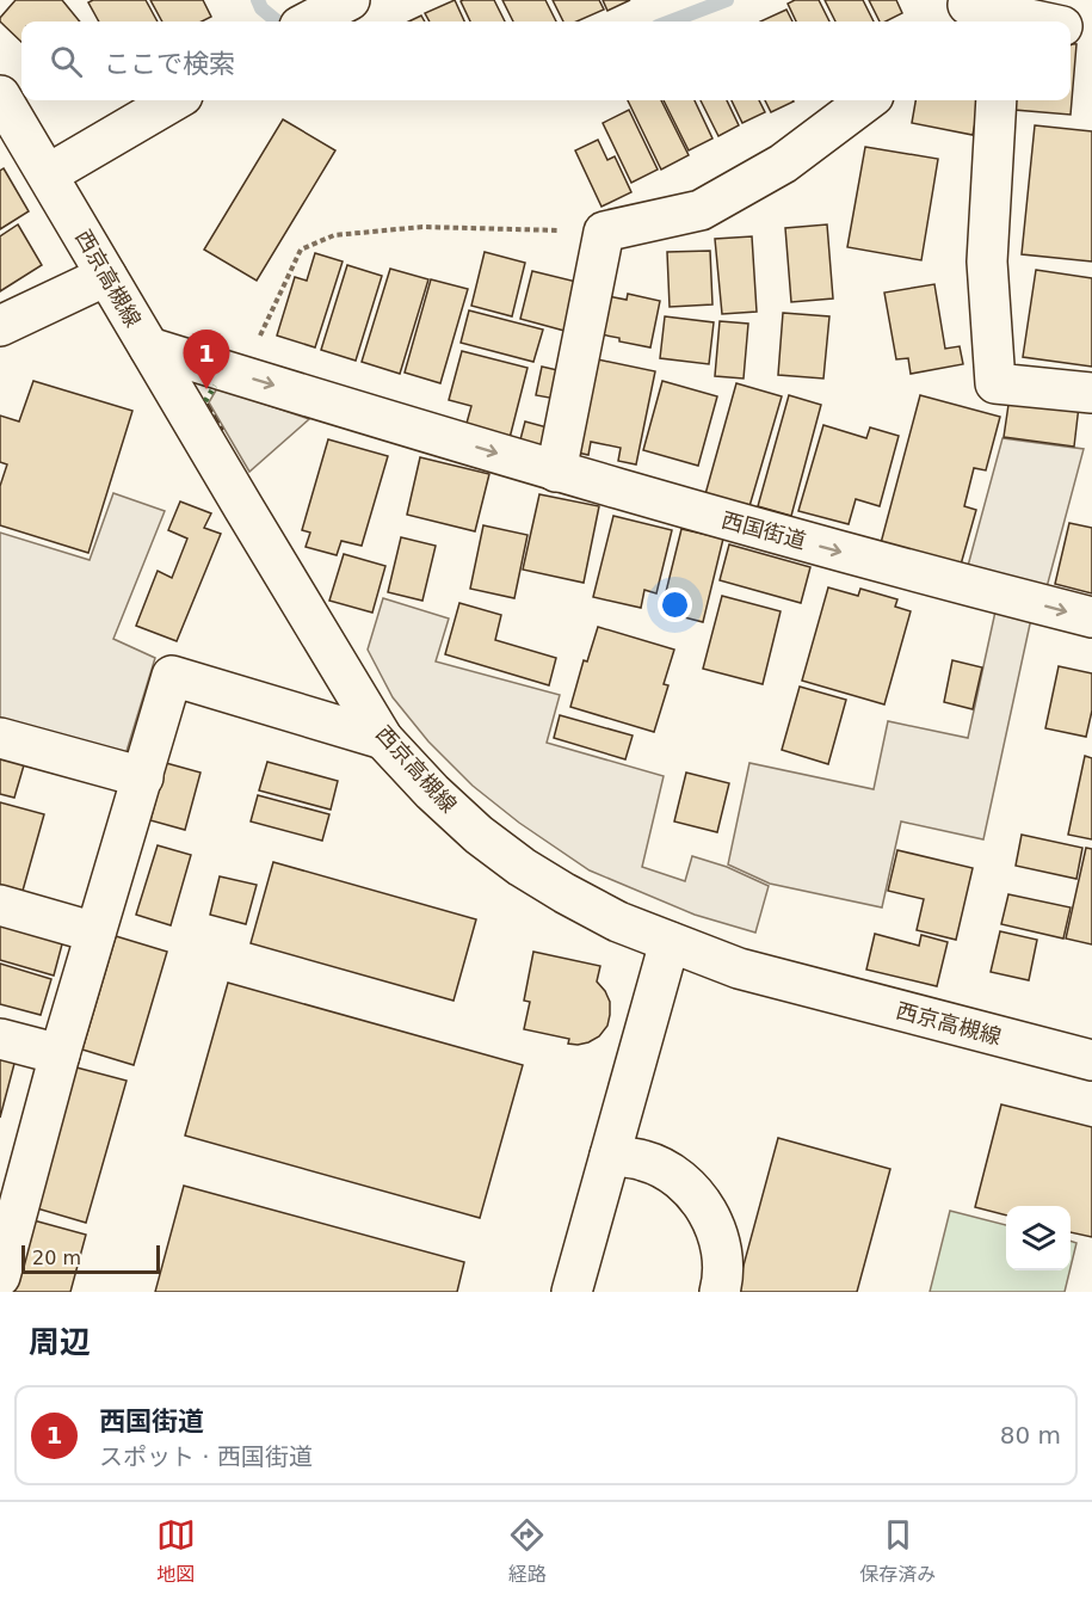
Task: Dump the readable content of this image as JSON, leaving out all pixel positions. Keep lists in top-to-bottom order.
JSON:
{
  "streets": {
    "street": ["西京高槻線", "西国街道"]
  },
  "crossings": [
    ["西京高槻線", "西国街道"]
  ],
  "one_way": ["西国街道"],
  "scale_bar": "20 m",
  "page": {
    "search": "ここで検索",
    "pins": "1",
    "scale": "20 m",
    "heading": "周辺",
    "list": [
      {
        "mark": "1",
        "name": "西国街道",
        "note": "スポット · 西国街道",
        "value": "80 m"
      }
    ],
    "nav": ["地図", "経路", "保存済み"]
  }
}
